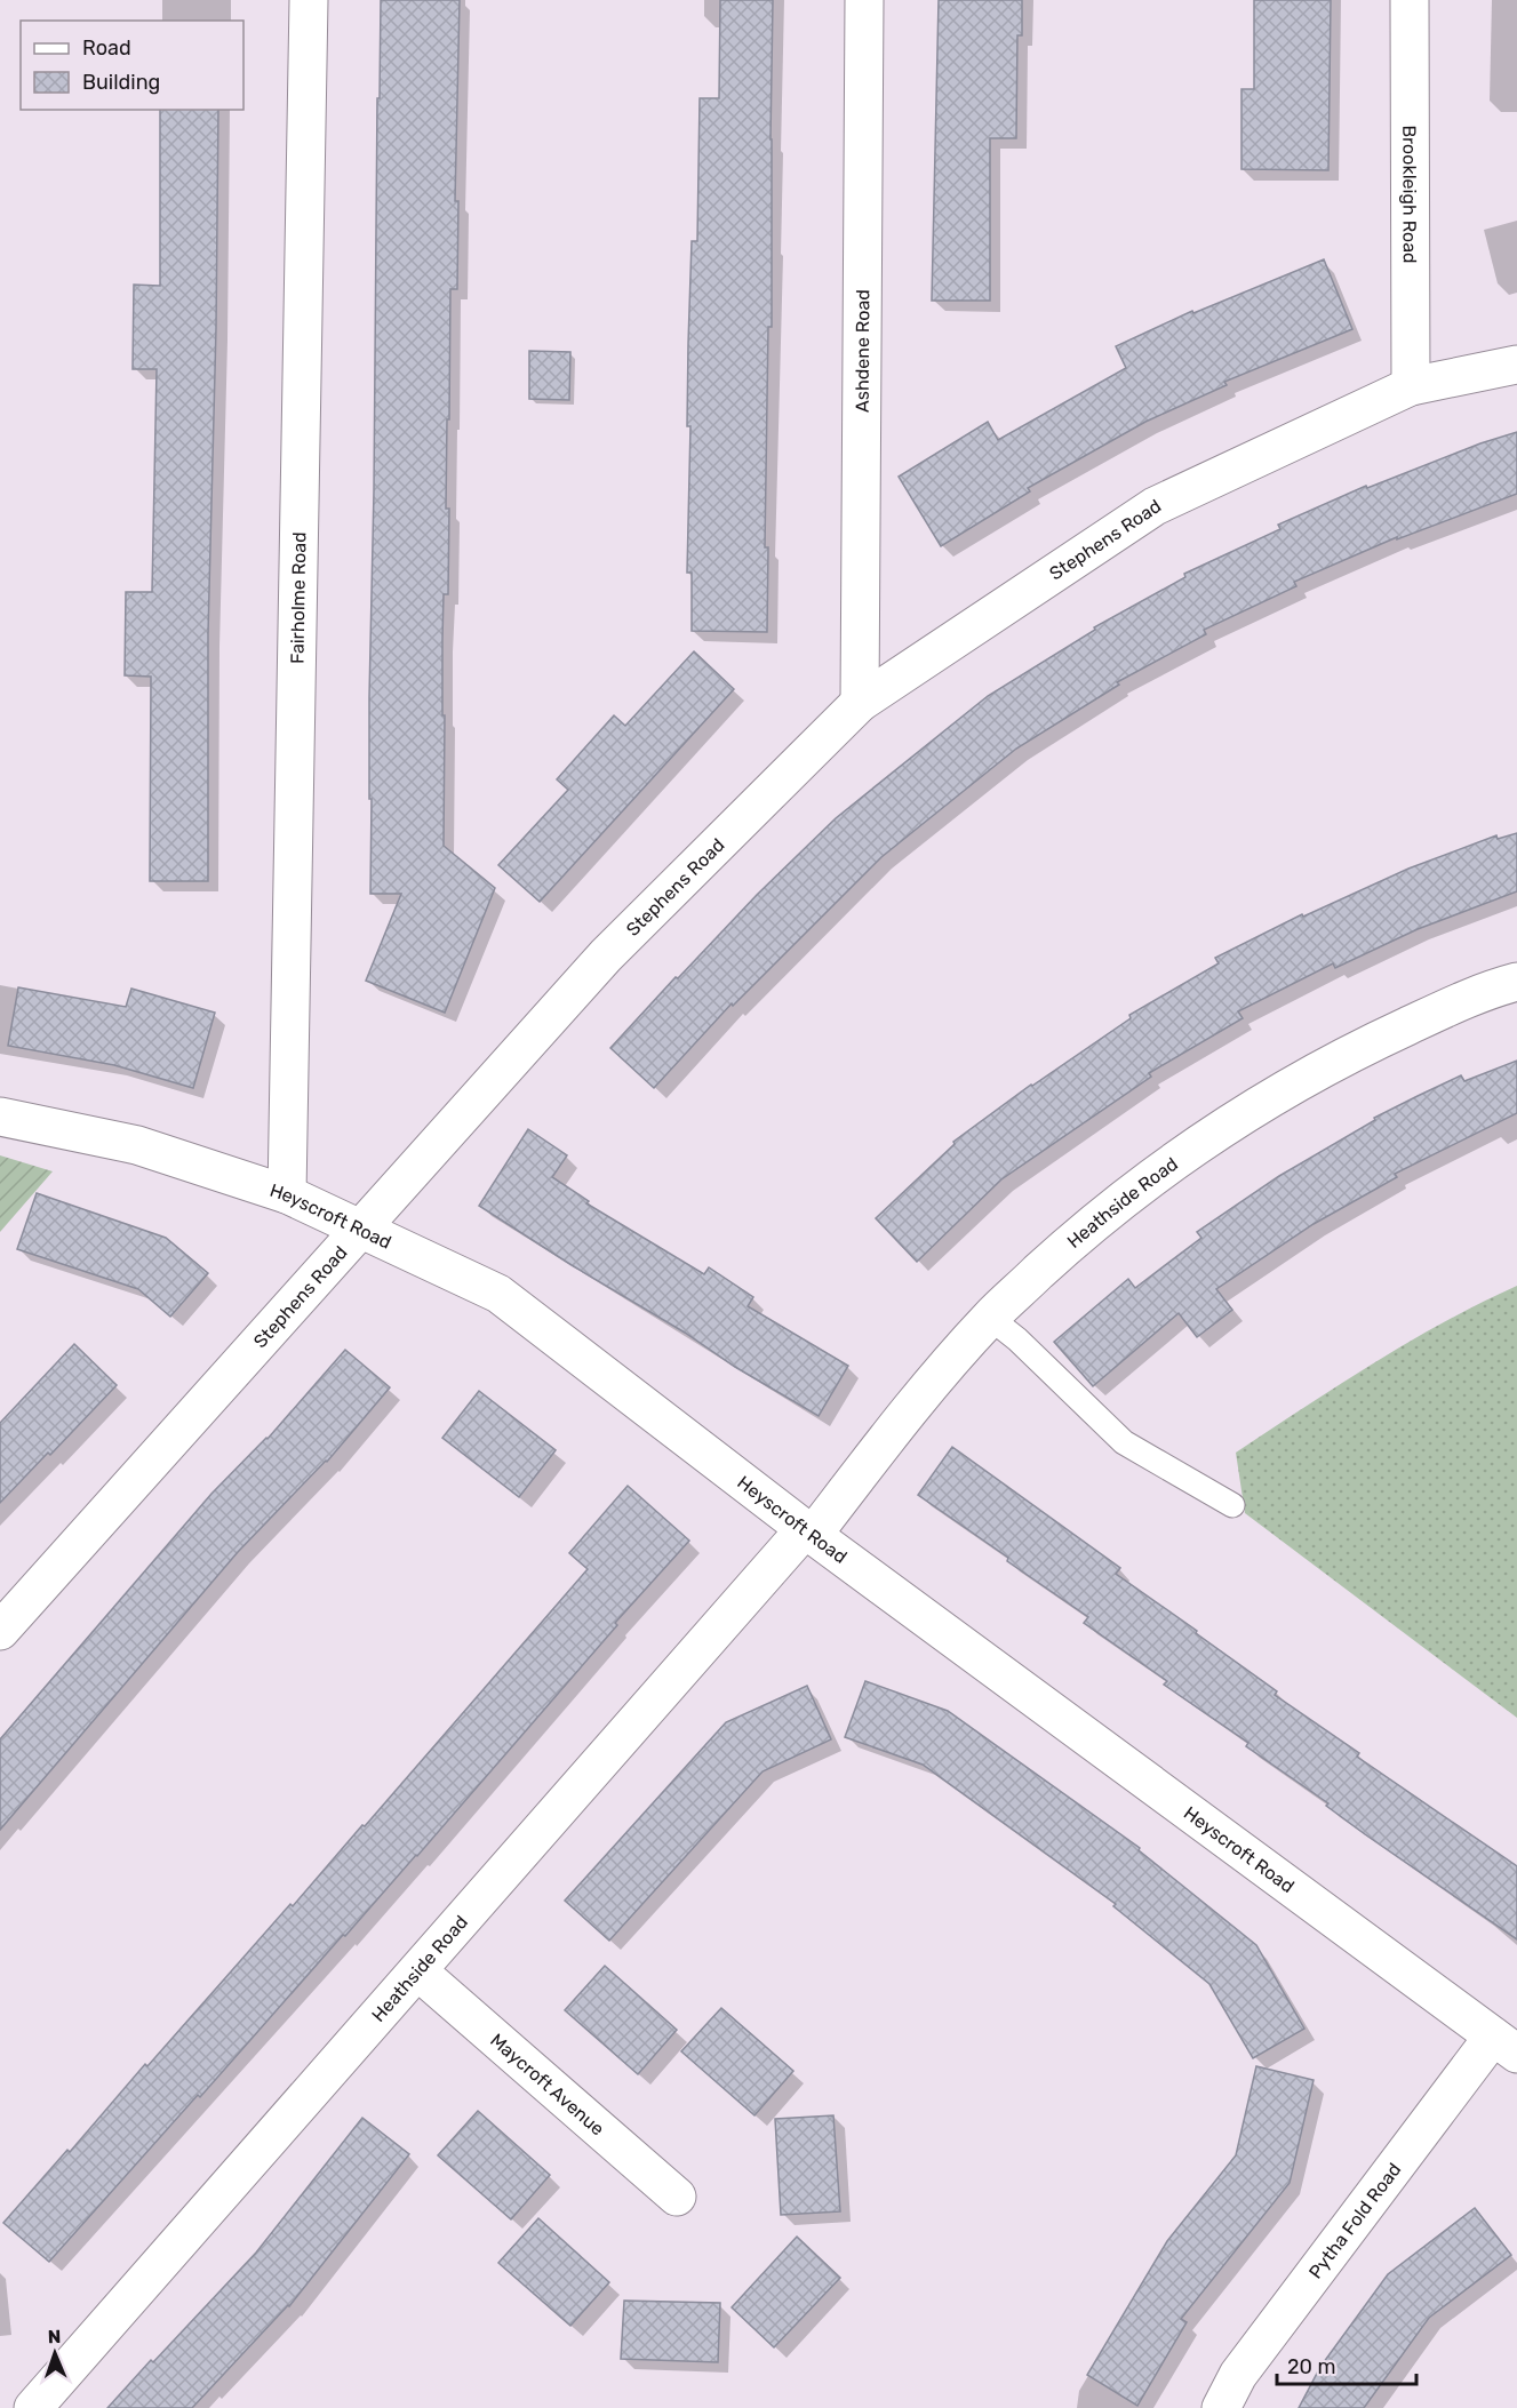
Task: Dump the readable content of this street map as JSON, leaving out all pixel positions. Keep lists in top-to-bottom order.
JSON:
{
  "streets": {
    "street": [
      "Brookleigh Road",
      "Ashdene Road",
      "Stephens Road",
      "Fairholme Road",
      "Heathside Road",
      "Heyscroft Road",
      "Maycroft Avenue",
      "Pytha Fold Road"
    ]
  },
  "crossings": [
    ["Brookleigh Road", "Stephens Road"],
    ["Ashdene Road", "Stephens Road"],
    ["Stephens Road", "Heyscroft Road"],
    ["Fairholme Road", "Heyscroft Road"],
    ["Heathside Road", "Heyscroft Road"],
    ["Heathside Road", "Maycroft Avenue"],
    ["Heyscroft Road", "Pytha Fold Road"]
  ],
  "legend": ["Road", "Building"],
  "scale_bar": "20 m",
  "north": "top"
}
